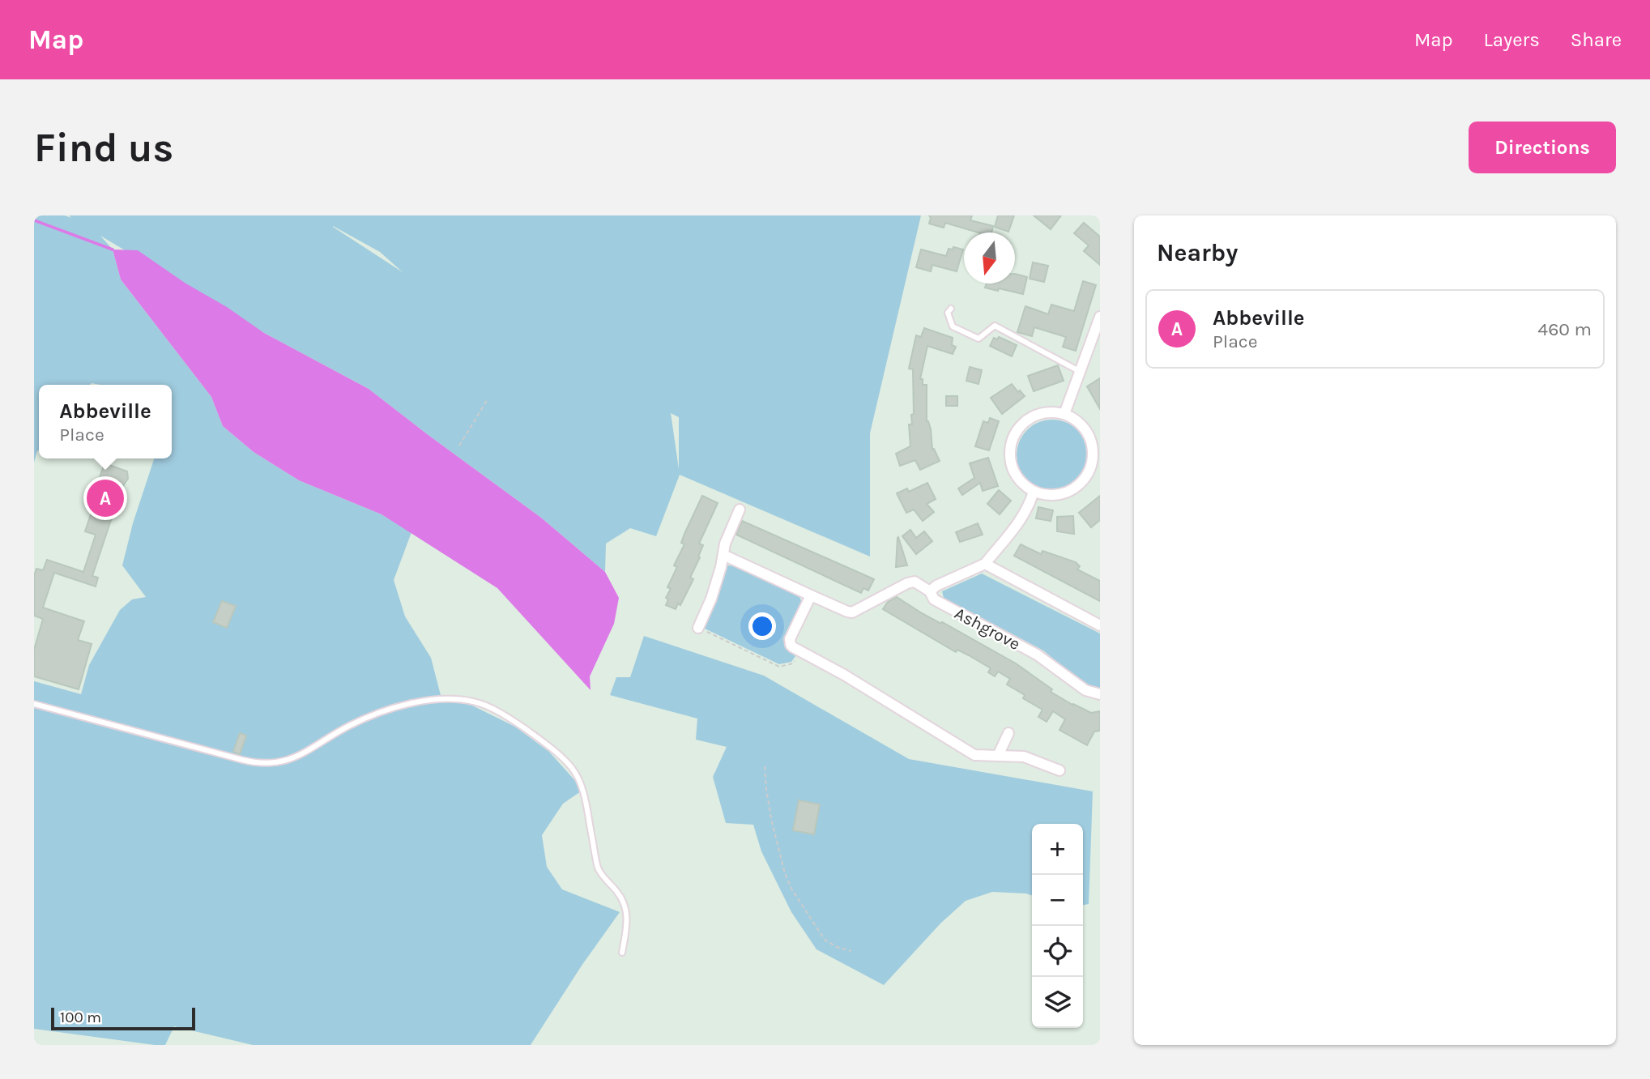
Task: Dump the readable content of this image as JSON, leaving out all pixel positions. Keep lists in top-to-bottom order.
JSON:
{
  "streets": {
    "street": ["Ashgrove"]
  },
  "scale_bar": "100 m",
  "north": "bottom",
  "page": {
    "header": "Map",
    "nav": ["Map", "Layers", "Share"],
    "buttons": "Directions",
    "title": "Find us",
    "heading": "Nearby",
    "list": [
      {
        "mark": "A",
        "name": "Abbeville",
        "note": "Place",
        "value": "460 m"
      }
    ],
    "popup": ["Abbeville", "Place"],
    "pins": "A",
    "map_buttons": ["+", "−"],
    "scale": "100 m"
  }
}
